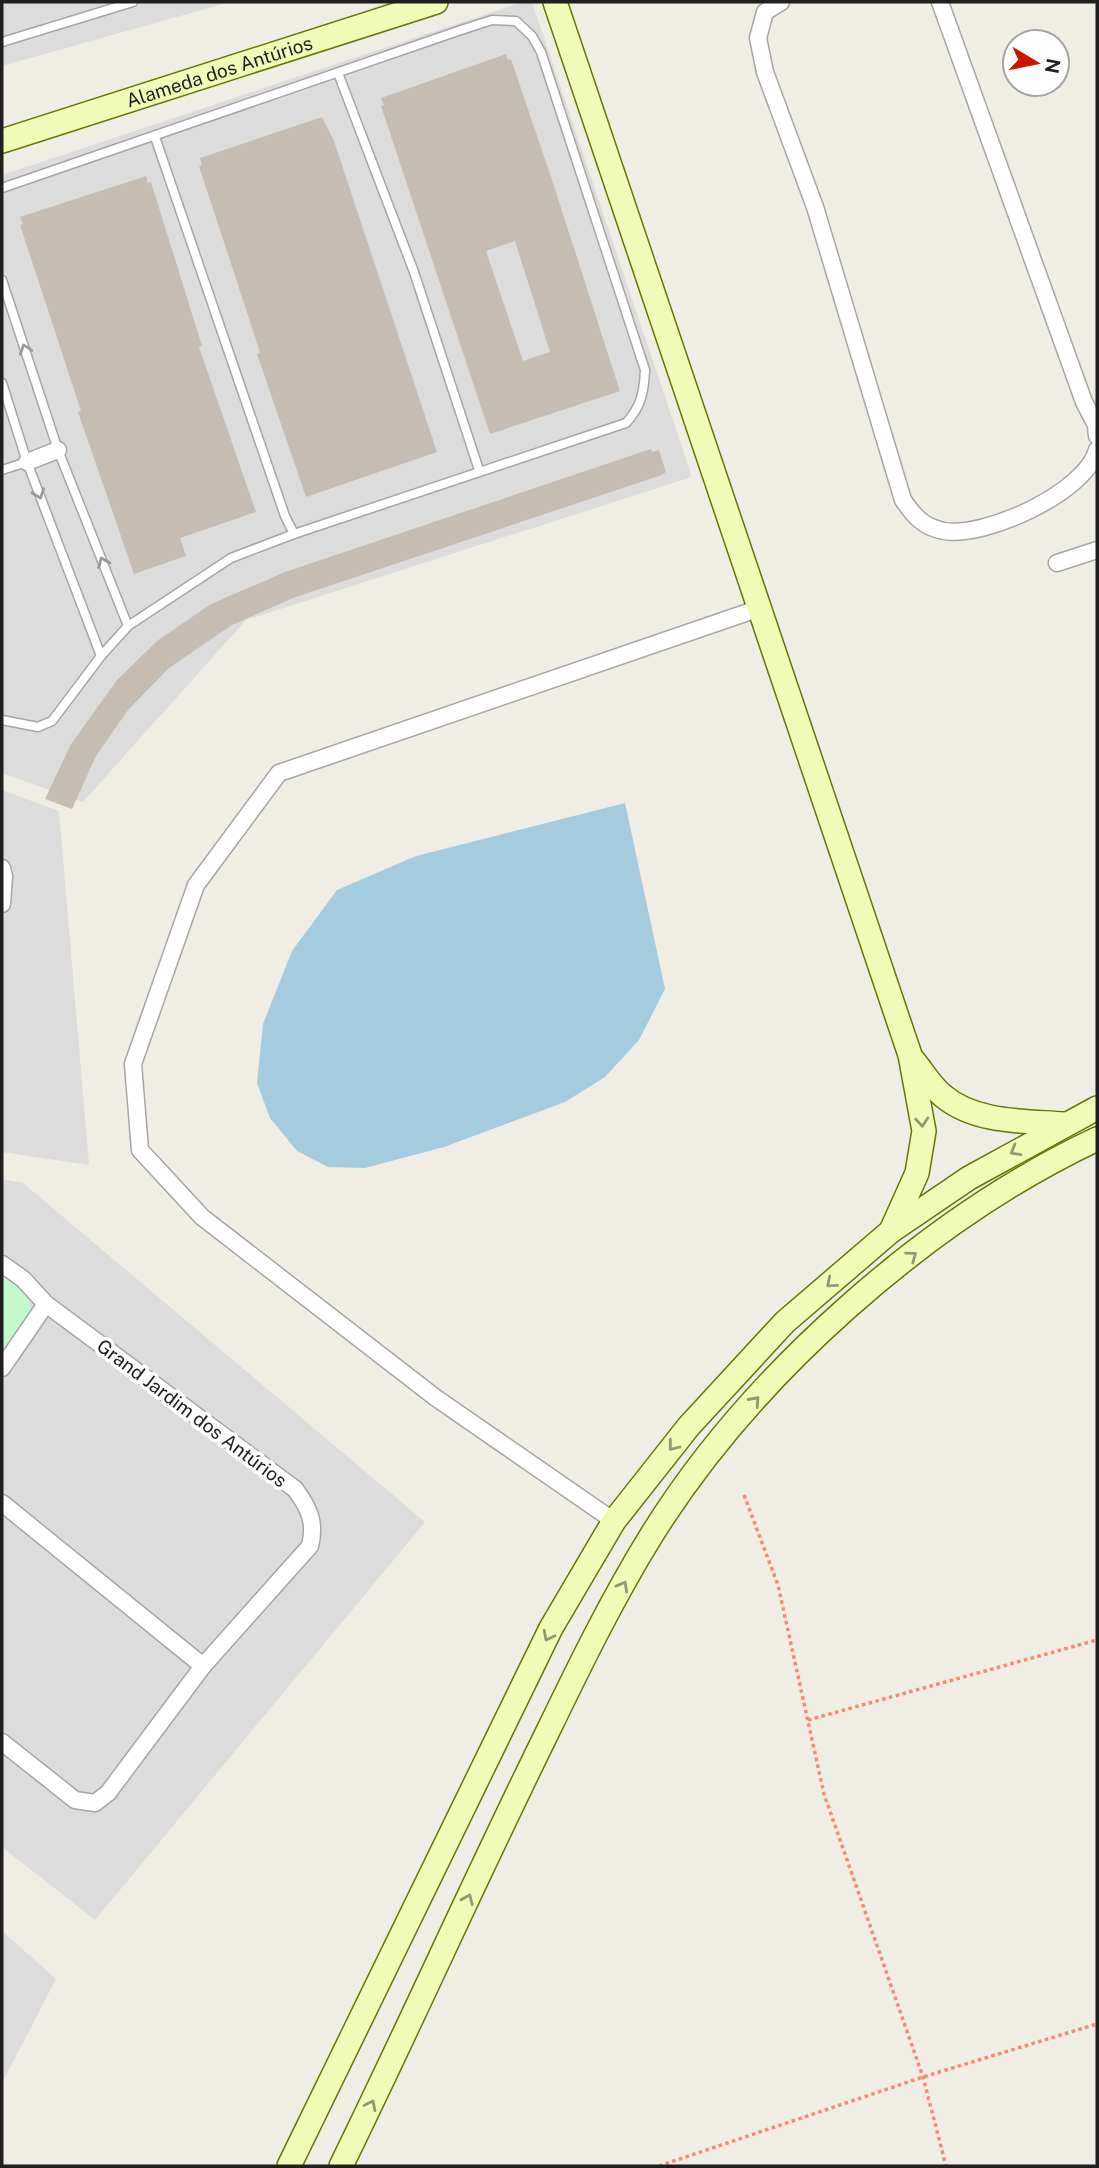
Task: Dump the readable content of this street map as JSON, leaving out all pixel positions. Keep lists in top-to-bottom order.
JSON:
{
  "streets": {
    "main road": ["Alameda dos Antúrios"],
    "street": ["Grand Jardim dos Antúrios"]
  },
  "north": "right"
}
